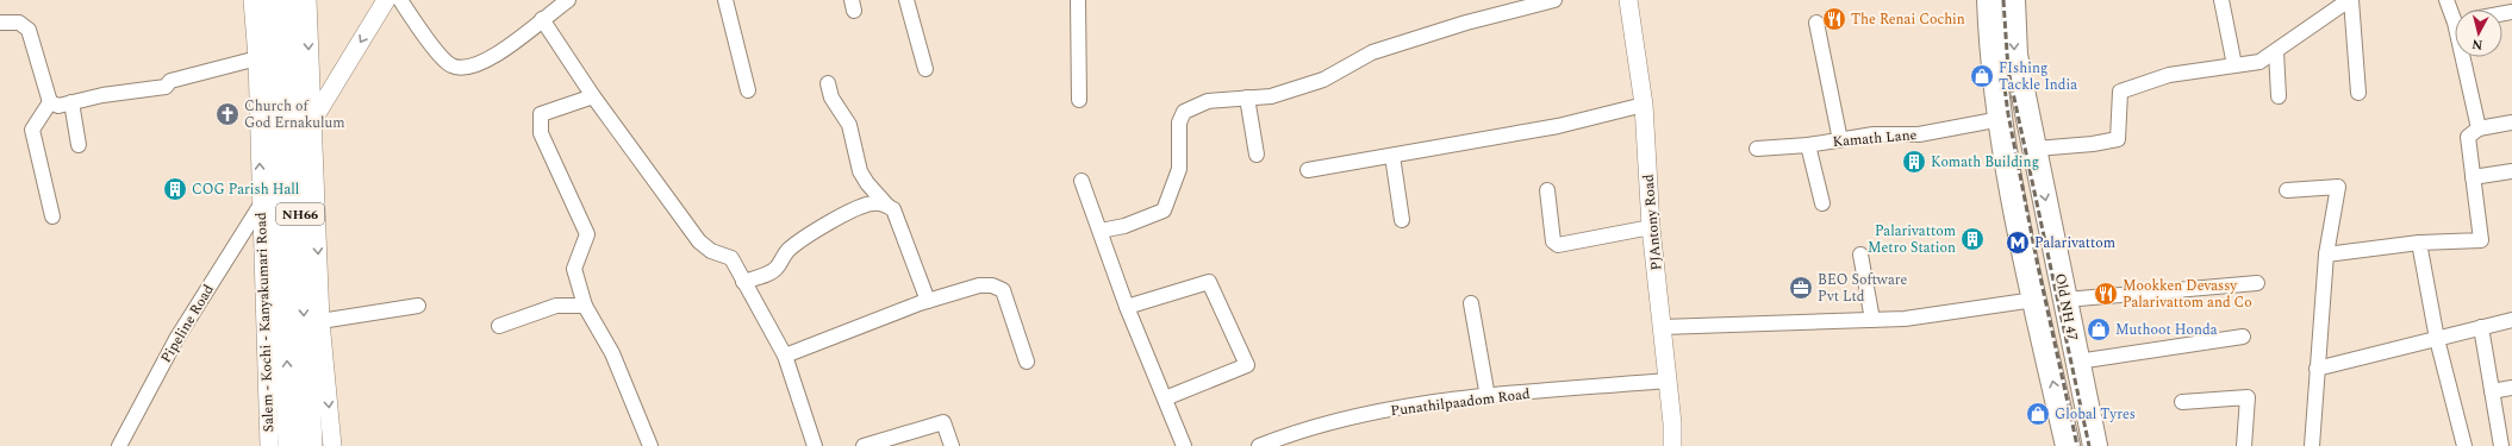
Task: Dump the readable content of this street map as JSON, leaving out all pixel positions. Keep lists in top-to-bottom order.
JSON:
{
  "streets": {
    "highway": ["NH66", "Salem - Kochi - Kanyakumari Road"],
    "main road": ["Old NH 47"],
    "street": [
      "Kamath Lane",
      "PJAntony Road",
      "Pipeline Road",
      "Punathilpaadom Road"
    ]
  },
  "crossings": [
    ["Kamath Lane", "Old NH 47"],
    ["PJAntony Road", "Punathilpaadom Road"],
    ["Salem - Kochi - Kanyakumari Road", "Pipeline Road"]
  ],
  "places": {
    "restaurant": ["The Renai Cochin", "Mookken Devassy Palarivattom and Co"],
    "shop": ["FIshing Tackle India", "Muthoot Honda", "Global Tyres"],
    "church": ["Church of God Ernakulum"],
    "building": ["Komath Building", "COG Parish Hall", "Palarivattom Metro Station"],
    "metro station": ["Palarivattom"],
    "office": ["BEO Software Pvt Ltd"]
  },
  "north": "bottom"
}
